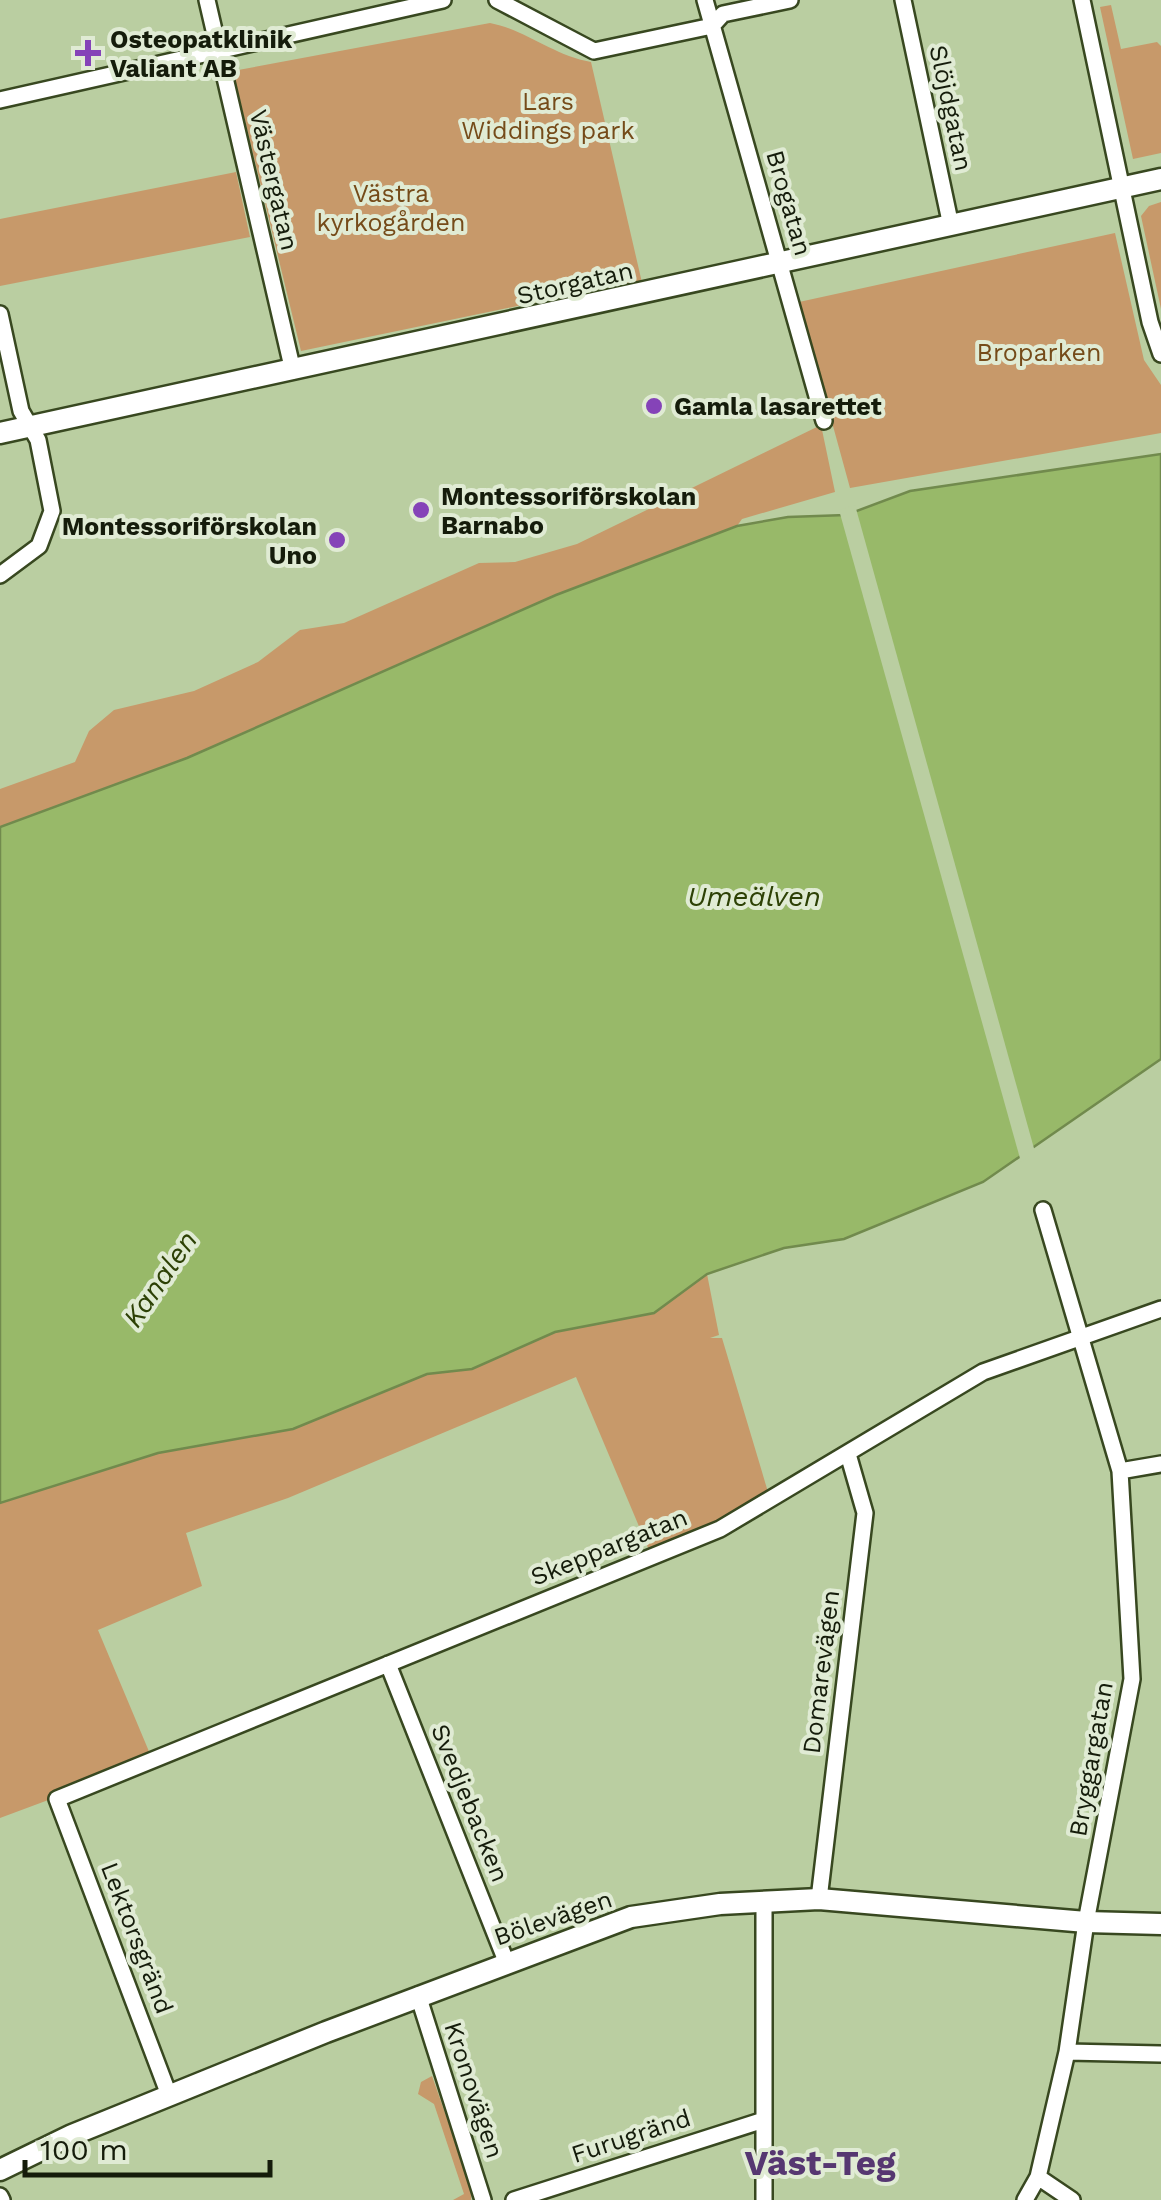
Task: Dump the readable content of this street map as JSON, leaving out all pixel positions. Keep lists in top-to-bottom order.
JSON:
{
  "streets": {
    "street": [
      "Slöjdgatan",
      "Västergatan",
      "Brogatan",
      "Storgatan",
      "Skeppargatan",
      "Domarevägen",
      "Bryggargatan",
      "Svedjebacken",
      "Bölevägen",
      "Lektorsgränd",
      "Kronovägen",
      "Furugränd"
    ]
  },
  "crossings": [
    ["Slöjdgatan", "Storgatan"],
    ["Västergatan", "Storgatan"],
    ["Brogatan", "Storgatan"],
    ["Skeppargatan", "Domarevägen"],
    ["Skeppargatan", "Bryggargatan"],
    ["Skeppargatan", "Svedjebacken"],
    ["Skeppargatan", "Lektorsgränd"],
    ["Domarevägen", "Bölevägen"],
    ["Bryggargatan", "Bölevägen"],
    ["Svedjebacken", "Bölevägen"],
    ["Bölevägen", "Lektorsgränd"],
    ["Bölevägen", "Kronovägen"]
  ],
  "districts": ["Väst-Teg"],
  "water": ["Umeälven", "Kanalen"],
  "parks": ["Lars Widdings park", "Västra kyrkogården", "Broparken"],
  "places": {
    "health": ["Osteopatklinik Valiant AB"],
    "other": ["Gamla lasarettet", "Montessoriförskolan Barnabo", "Montessoriförskolan Uno"]
  },
  "scale_bar": "100 m"
}
